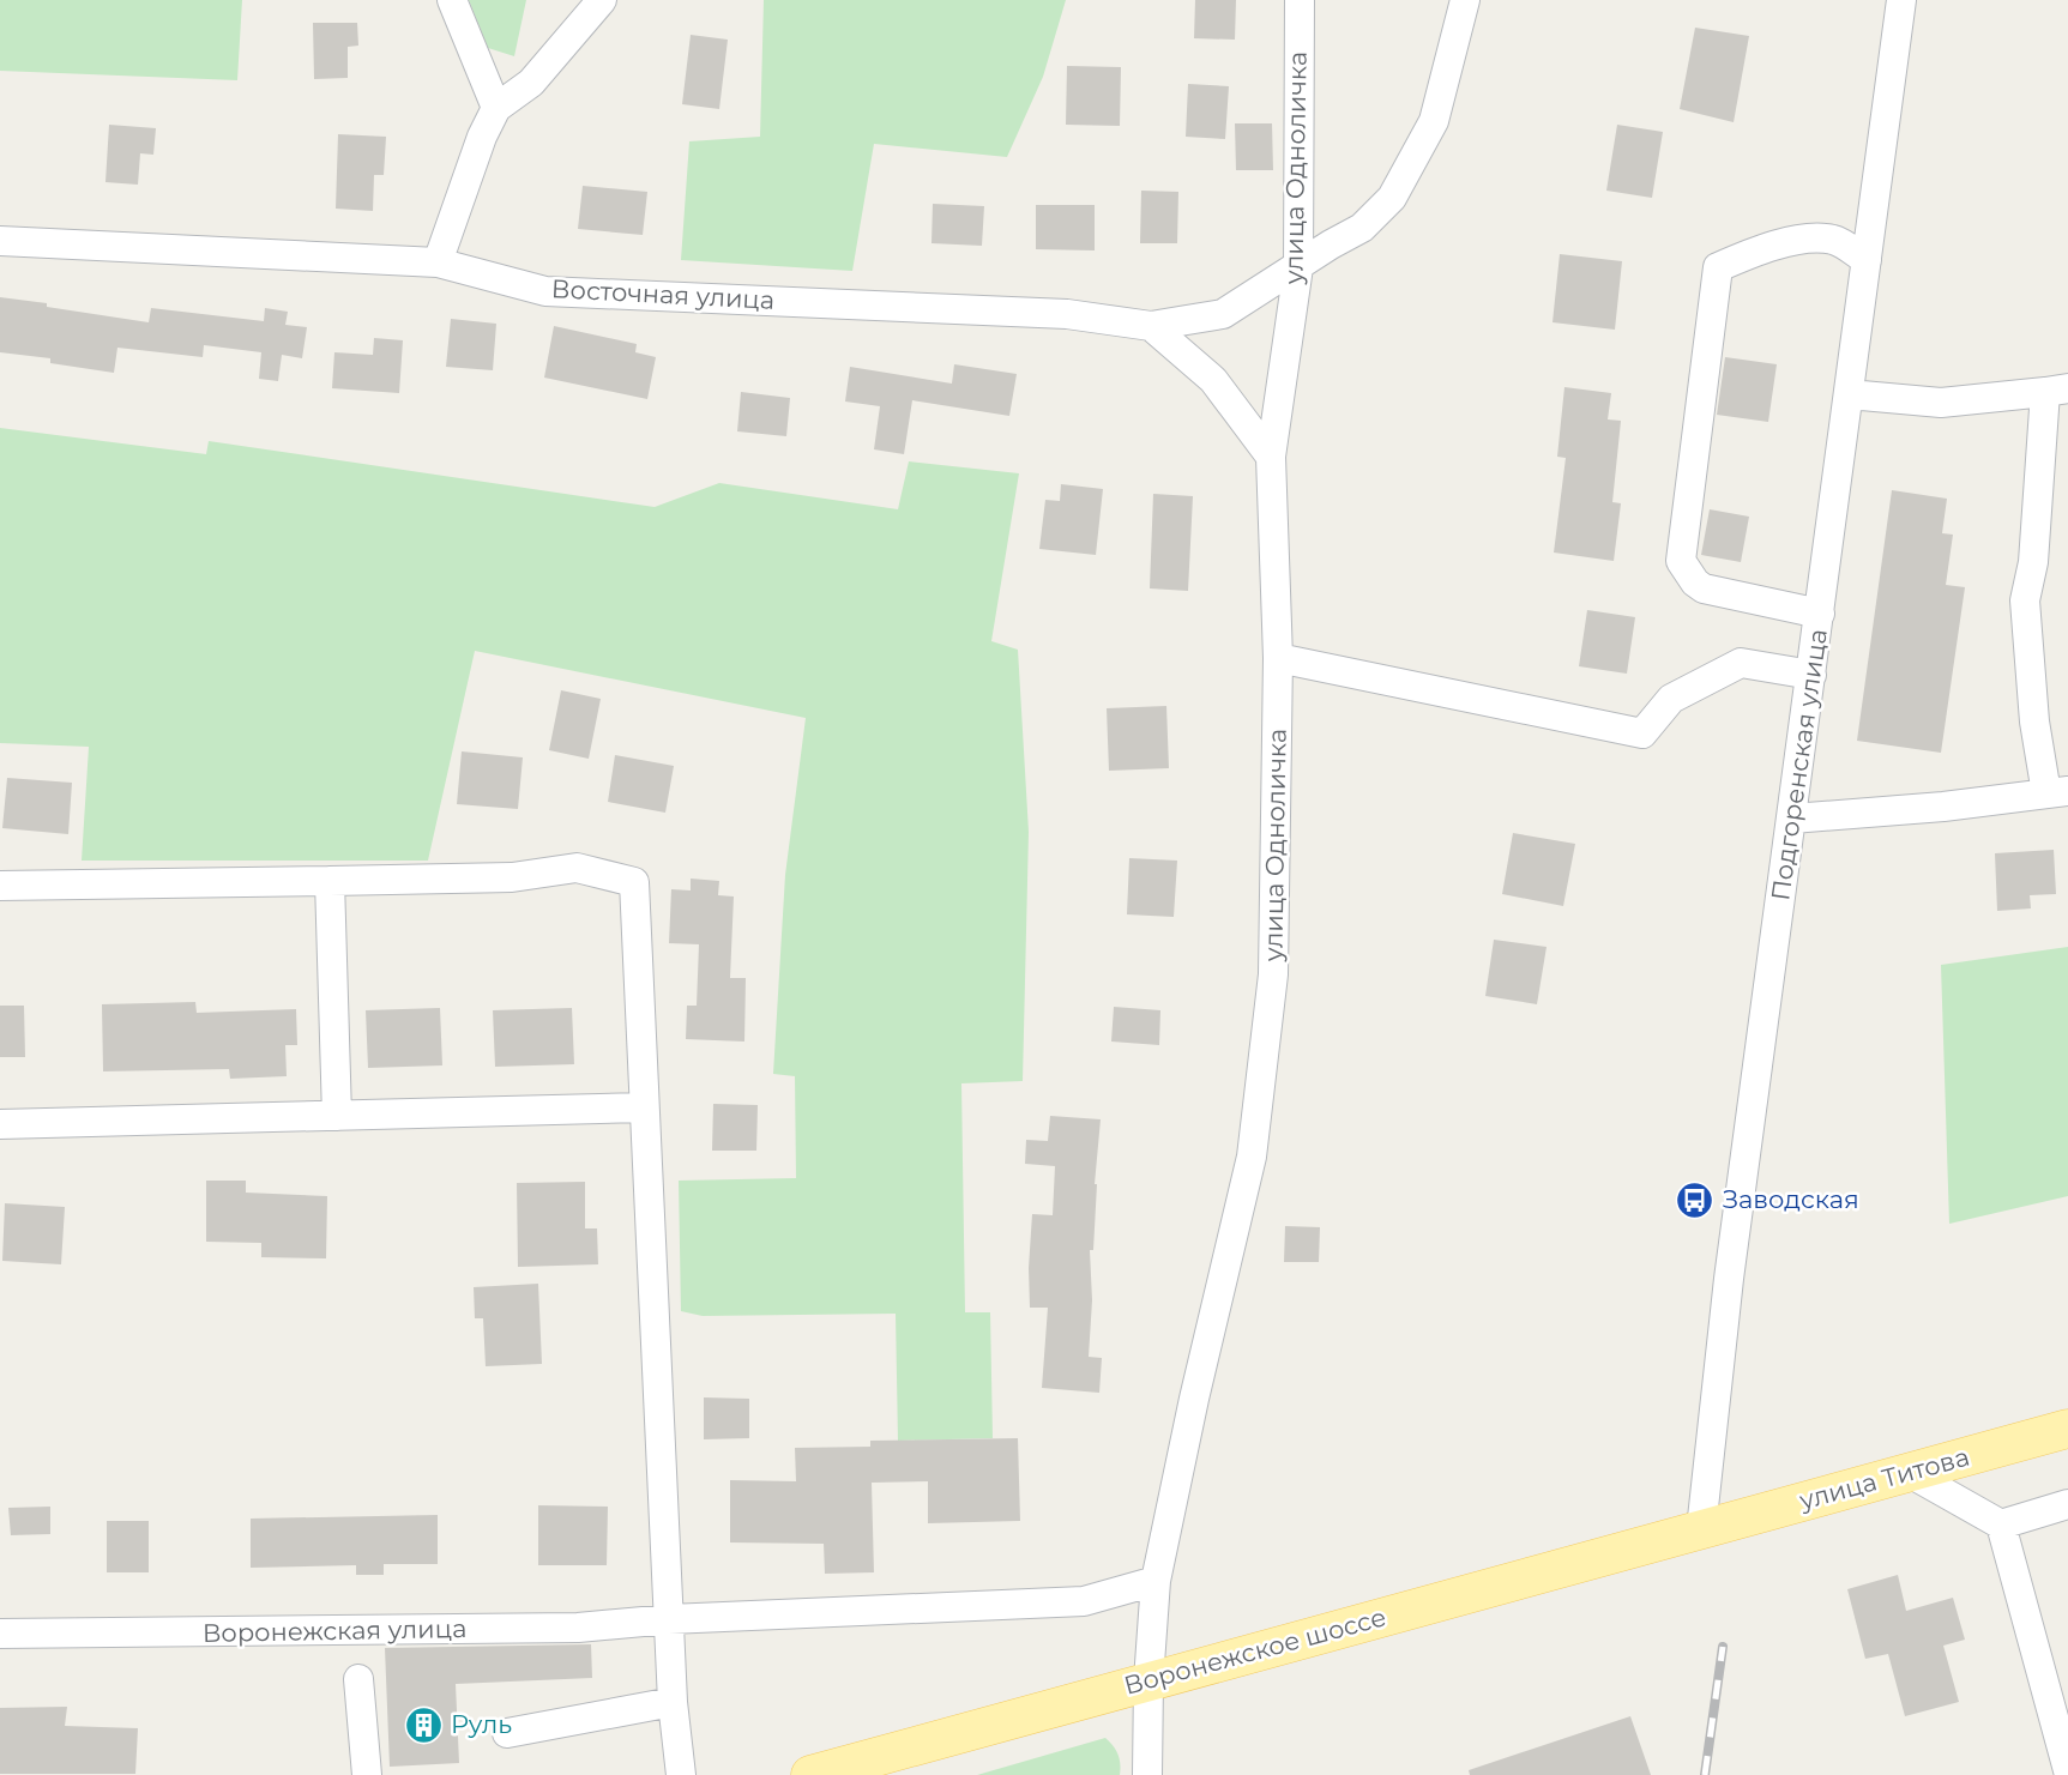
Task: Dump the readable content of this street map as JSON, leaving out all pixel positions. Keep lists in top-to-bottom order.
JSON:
{
  "streets": {
    "main road": ["улица Титова", "Воронежское шоссе"],
    "street": [
      "улица Одноличка",
      "Восточная улица",
      "Подгоренская улица",
      "Воронежская улица"
    ]
  },
  "crossings": [
    ["улица Одноличка", "Восточная улица"],
    ["улица Одноличка", "Воронежская улица"],
    ["улица Одноличка", "Воронежское шоссе"],
    ["Подгоренская улица", "улица Титова"],
    ["Подгоренская улица", "Воронежское шоссе"],
    ["улица Титова", "Воронежское шоссе"]
  ],
  "places": {
    "bus stop": ["Заводская"],
    "building": ["Руль"]
  }
}
